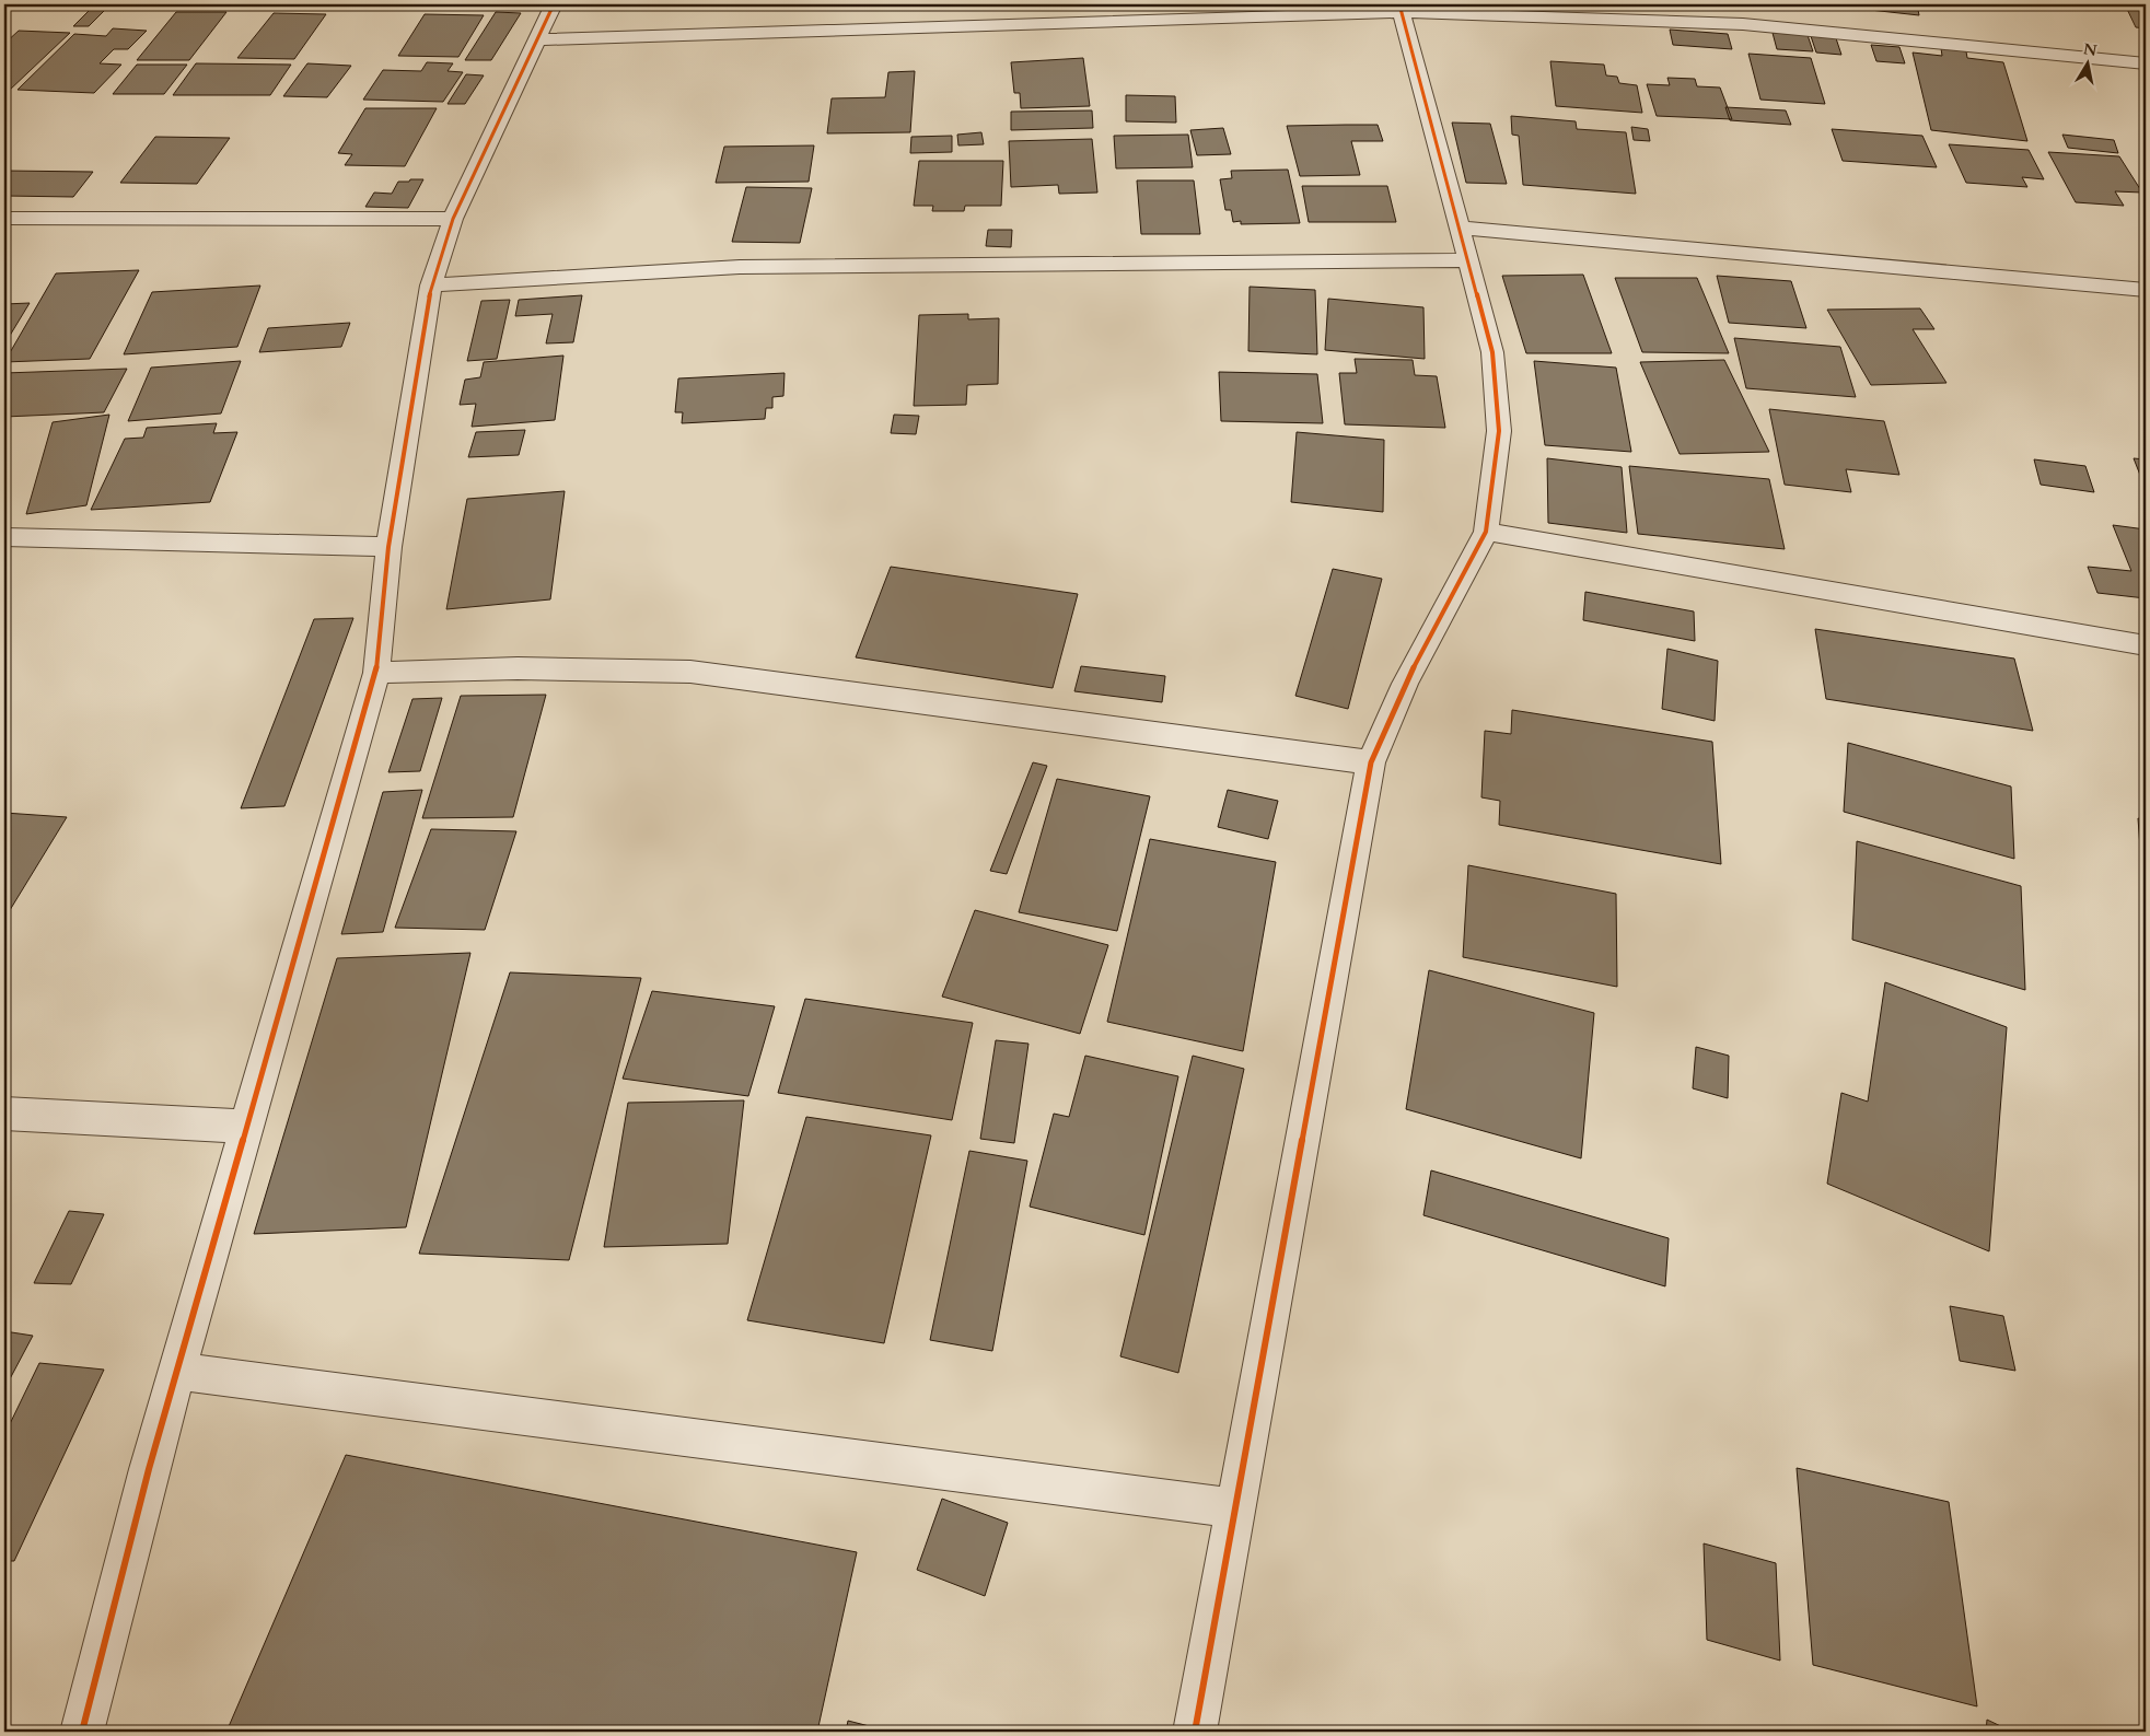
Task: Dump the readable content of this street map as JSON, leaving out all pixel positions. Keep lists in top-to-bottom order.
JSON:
{
  "north": "top"
}
